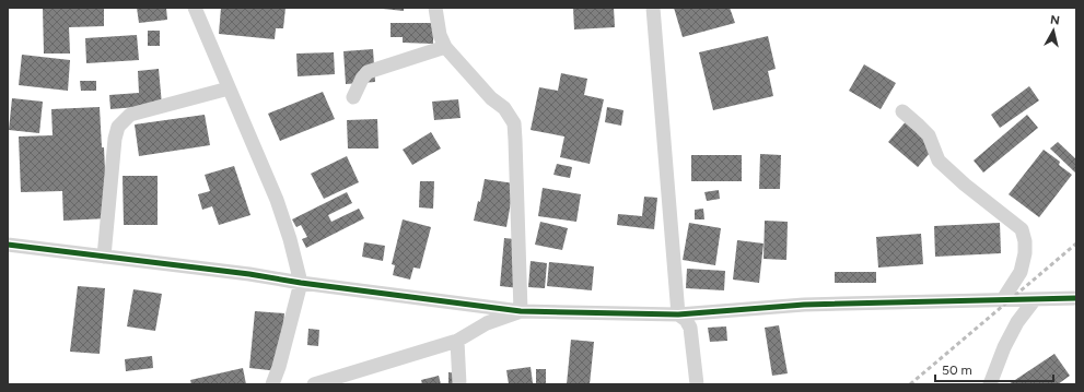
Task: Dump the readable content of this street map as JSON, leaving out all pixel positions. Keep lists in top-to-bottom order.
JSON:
{
  "scale_bar": "50 m",
  "north": "top"
}
